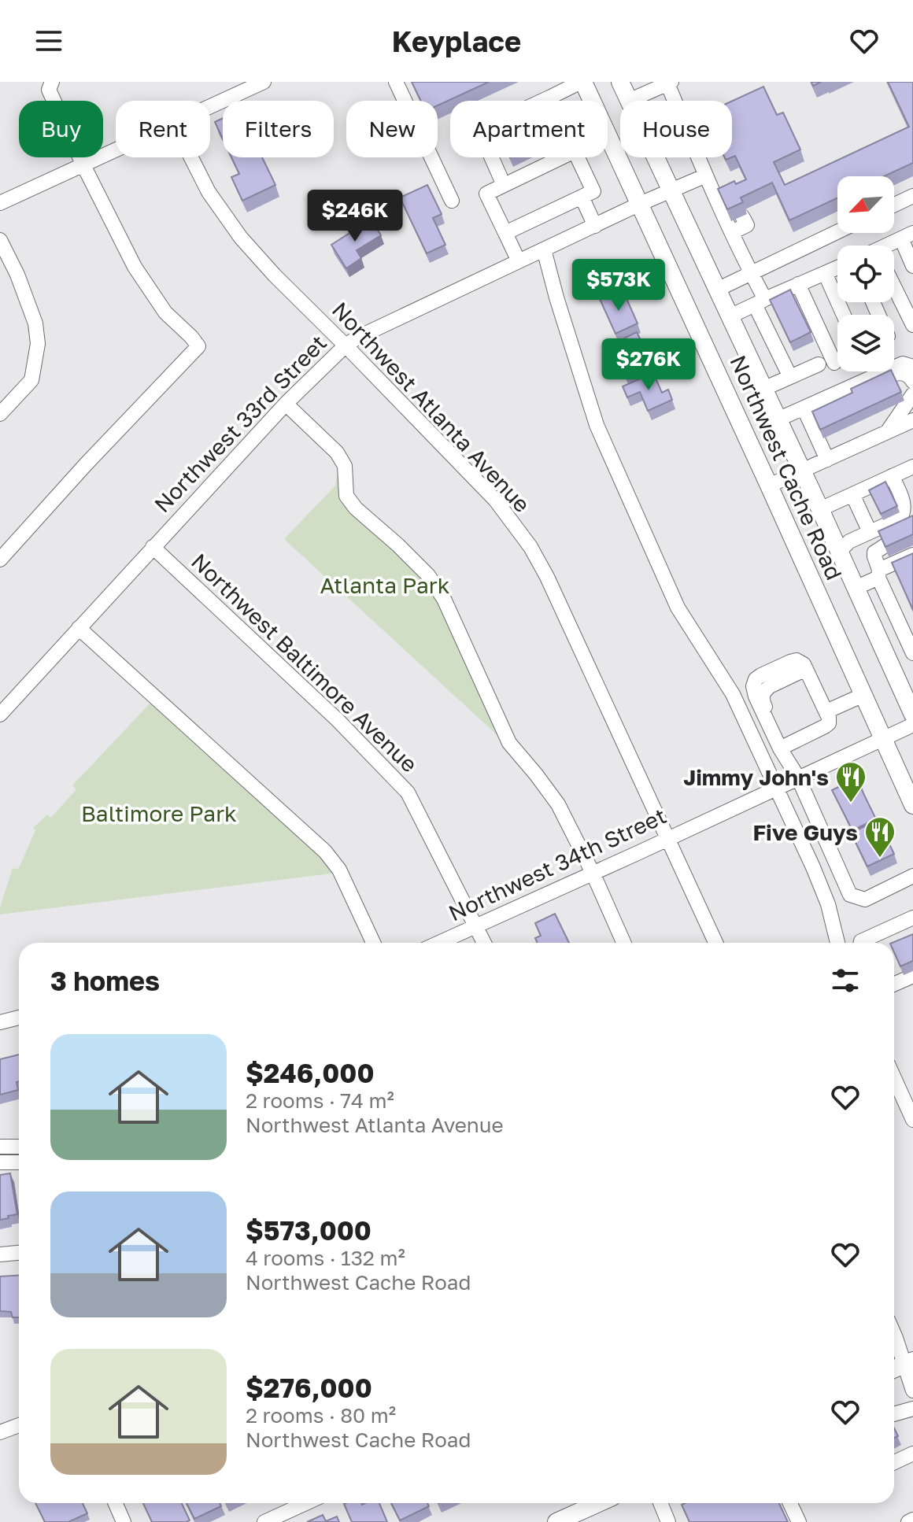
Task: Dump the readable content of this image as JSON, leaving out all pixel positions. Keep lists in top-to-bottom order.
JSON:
{
  "streets": {
    "main road": ["Northwest Cache Road"],
    "street": [
      "Northwest Atlanta Avenue",
      "Northwest 33rd Street",
      "Northwest Baltimore Avenue",
      "Northwest 34th Street"
    ]
  },
  "crossings": [
    ["Northwest Atlanta Avenue", "Northwest 33rd Street"],
    ["Northwest Atlanta Avenue", "Northwest 34th Street"],
    ["Northwest 33rd Street", "Northwest Cache Road"],
    ["Northwest 33rd Street", "Northwest Baltimore Avenue"],
    ["Northwest Cache Road", "Northwest 34th Street"],
    ["Northwest Baltimore Avenue", "Northwest 34th Street"]
  ],
  "parks": ["Atlanta Park", "Baltimore Park"],
  "places": {
    "restaurant": ["Jimmy John's", "Five Guys"]
  },
  "north": "bottom left",
  "page": {
    "header": "Keyplace",
    "chip": [
      "Buy",
      "Rent",
      "Filters",
      "New",
      "Apartment",
      "House"
    ],
    "price": ["$246K", "$573K", "$276K"],
    "heading": "3 homes",
    "list": [
      {
        "name": "$246,000",
        "note": "2 rooms · 74 m² · Northwest Atlanta Avenue"
      },
      {
        "name": "$573,000",
        "note": "4 rooms · 132 m² · Northwest Cache Road"
      },
      {
        "name": "$276,000",
        "note": "2 rooms · 80 m² · Northwest Cache Road"
      }
    ]
  }
}
